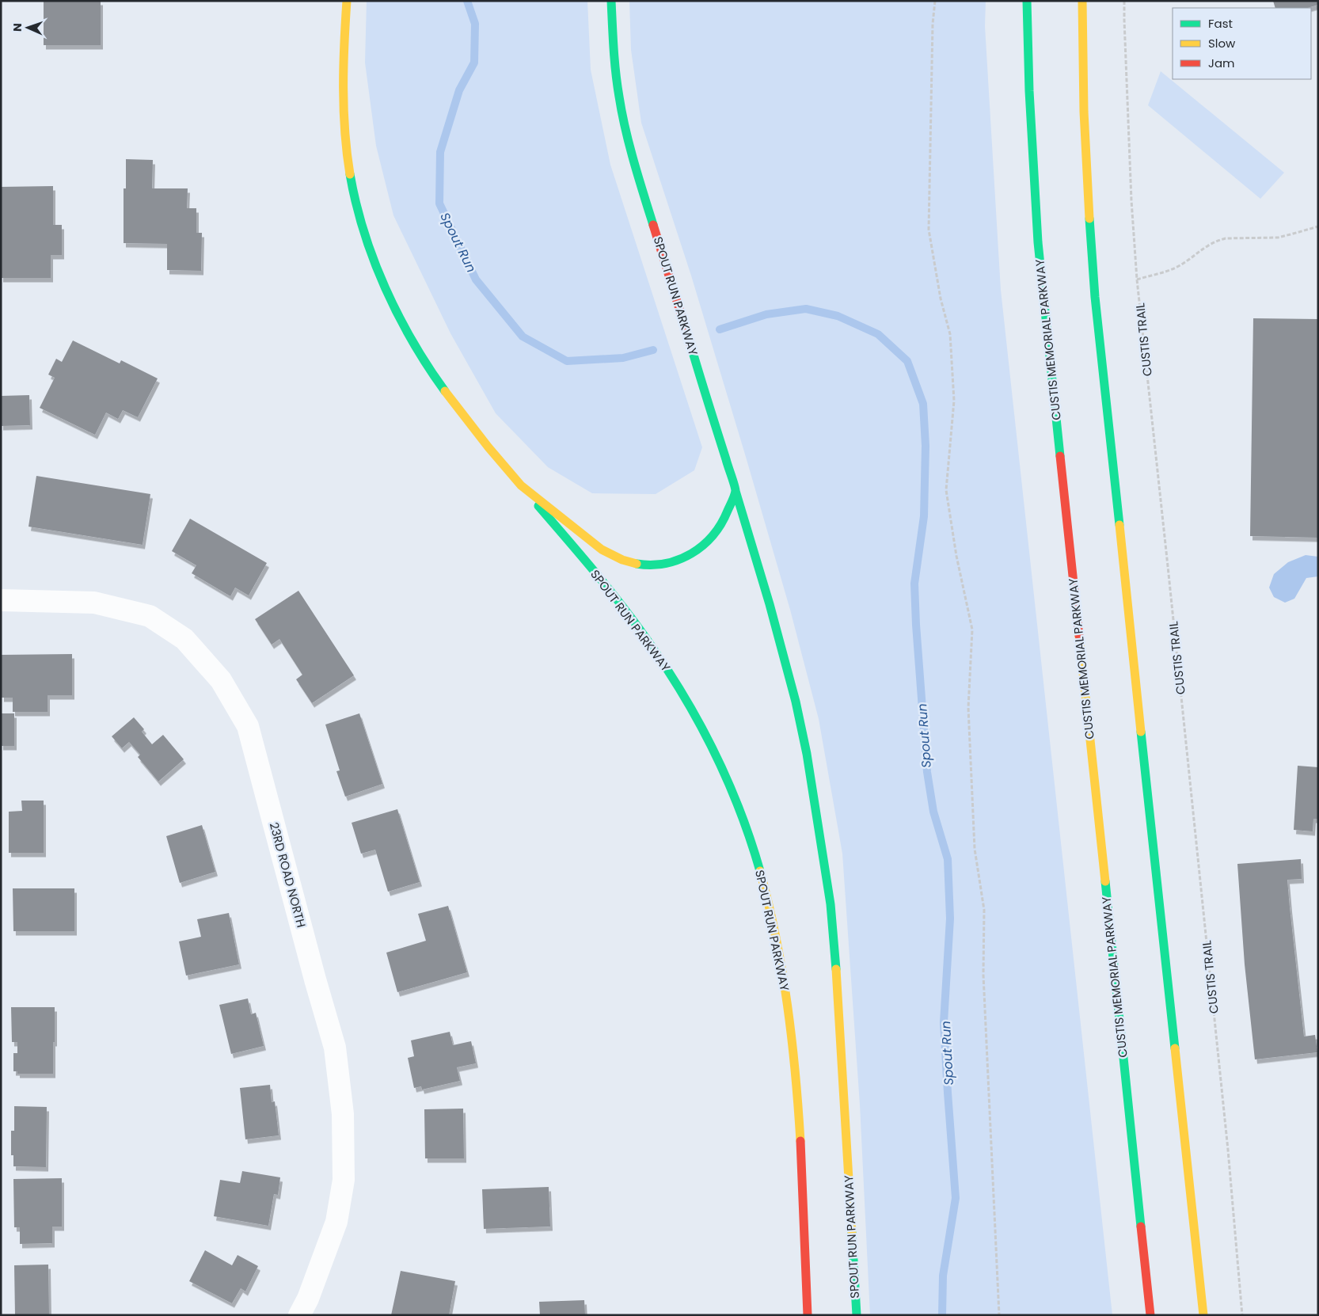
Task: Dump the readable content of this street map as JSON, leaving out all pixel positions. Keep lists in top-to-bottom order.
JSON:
{
  "streets": {
    "main road": ["SPOUT RUN PARKWAY", "CUSTIS MEMORIAL PARKWAY"],
    "street": ["23RD ROAD NORTH"],
    "path": ["CUSTIS TRAIL"]
  },
  "water": ["Spout Run"],
  "legend": ["Fast", "Slow", "Jam"],
  "north": "left"
}
